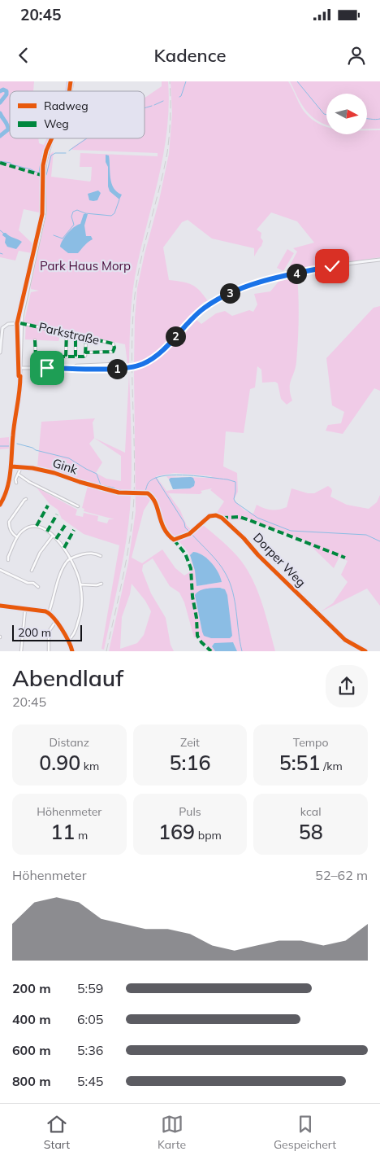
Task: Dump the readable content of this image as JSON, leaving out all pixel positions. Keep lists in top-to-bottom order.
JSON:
{
  "streets": {
    "street": ["Parkstraße", "Gink", "Dorper Weg"]
  },
  "parks": ["Park Haus Morp"],
  "legend": ["Radweg", "Weg"],
  "scale_bar": "200 m",
  "north": "right",
  "page": {
    "status": "20:45",
    "header": "Kadence",
    "pins": [
      "4",
      "3",
      "2",
      "1"
    ],
    "scale": "200 m",
    "heading": ["Abendlauf", "20:45"],
    "stats": [
      ["Distanz", "0.90 km"],
      ["Zeit", "5:16"],
      ["Tempo", "5:51 /km"],
      ["Höhenmeter", "11 m"],
      ["Puls", "169 bpm"],
      ["kcal", "58"]
    ],
    "chart": ["Höhenmeter", "52–62 m"],
    "list": [
      {
        "name": "200 m",
        "note": "5:59"
      },
      {
        "name": "400 m",
        "note": "6:05"
      },
      {
        "name": "600 m",
        "note": "5:36"
      },
      {
        "name": "800 m",
        "note": "5:45"
      }
    ],
    "tabs": ["Start", "Karte", "Gespeichert"]
  }
}
